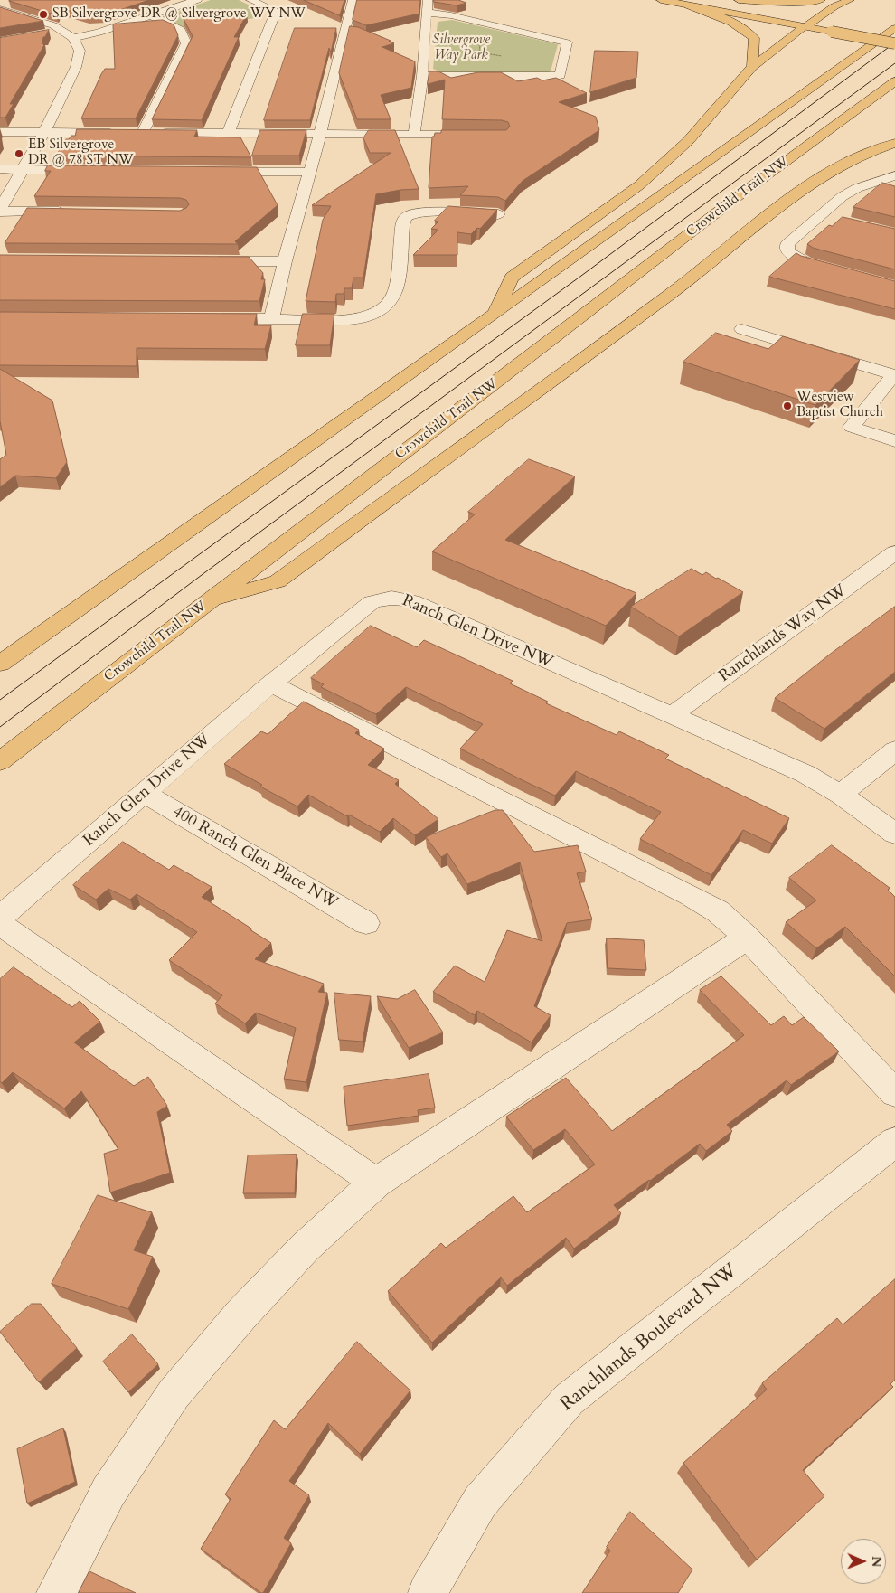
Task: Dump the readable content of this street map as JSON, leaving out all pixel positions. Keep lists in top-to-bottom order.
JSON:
{
  "streets": {
    "main road": ["Crowchild Trail NW"],
    "street": [
      "Ranch Glen Drive NW",
      "Ranchlands Way NW",
      "400 Ranch Glen Place NW",
      "Ranchlands Boulevard NW"
    ]
  },
  "crossings": [
    ["Ranch Glen Drive NW", "Ranchlands Way NW"],
    ["Ranch Glen Drive NW", "400 Ranch Glen Place NW"]
  ],
  "parks": ["Silvergrove Way Park"],
  "places": ["SB Silvergrove DR @ Silvergrove WY NW", "EB Silvergrove DR @ 78 ST NW", "Westview Baptist Church"],
  "north": "right"
}
